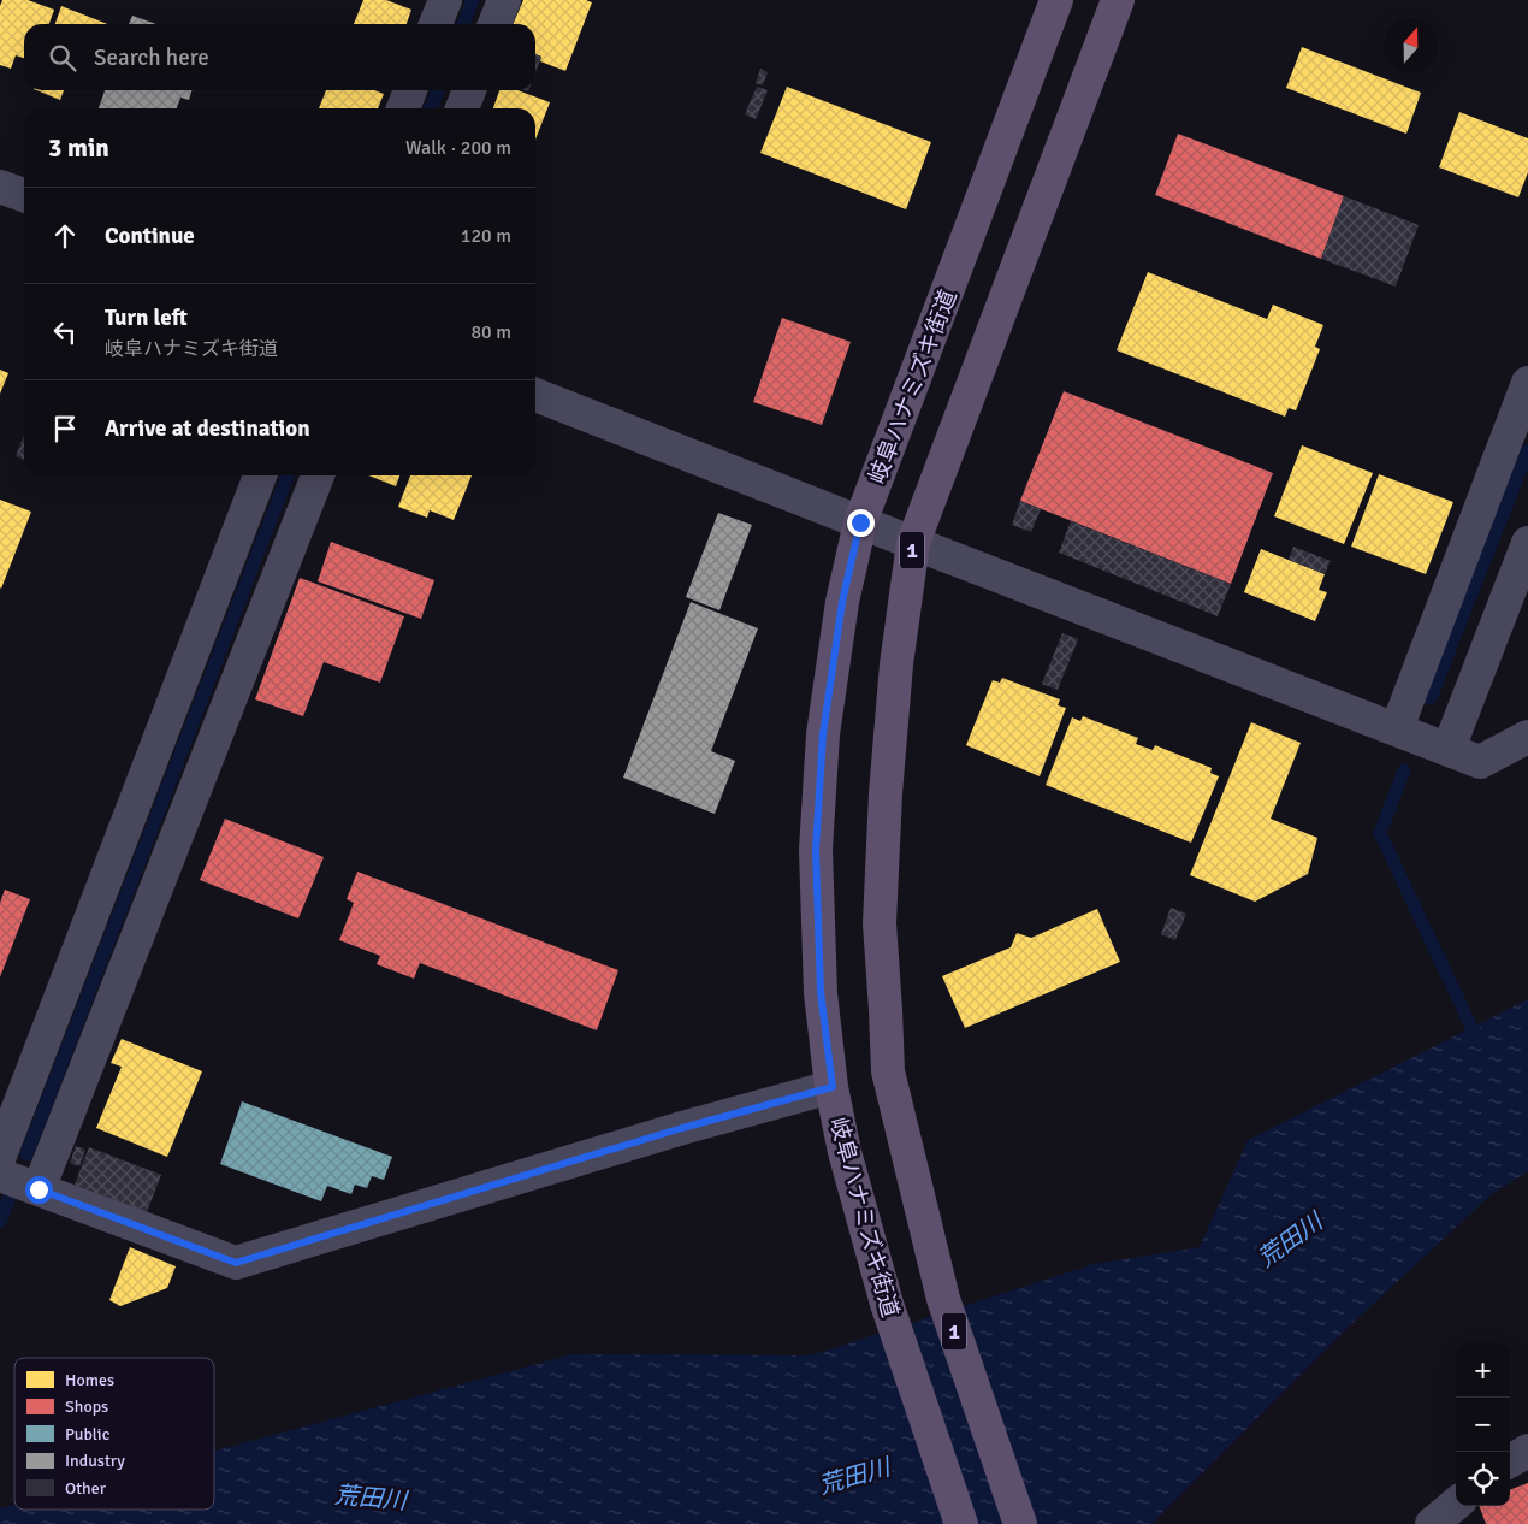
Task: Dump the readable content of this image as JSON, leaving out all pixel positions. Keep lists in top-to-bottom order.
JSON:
{
  "streets": {
    "main road": ["岐阜ハナミズキ街道", "1"]
  },
  "water": ["荒田川"],
  "legend": [
    "Homes",
    "Shops",
    "Public",
    "Industry",
    "Other"
  ],
  "north": "top",
  "page": {
    "search": "Search here",
    "heading": ["3 min", "Walk · 200 m"],
    "list": [
      ["Continue", "120 m"],
      ["Turn left", "岐阜ハナミズキ街道", "80 m"],
      "Arrive at destination"
    ],
    "map_buttons": ["+", "−"]
  }
}
